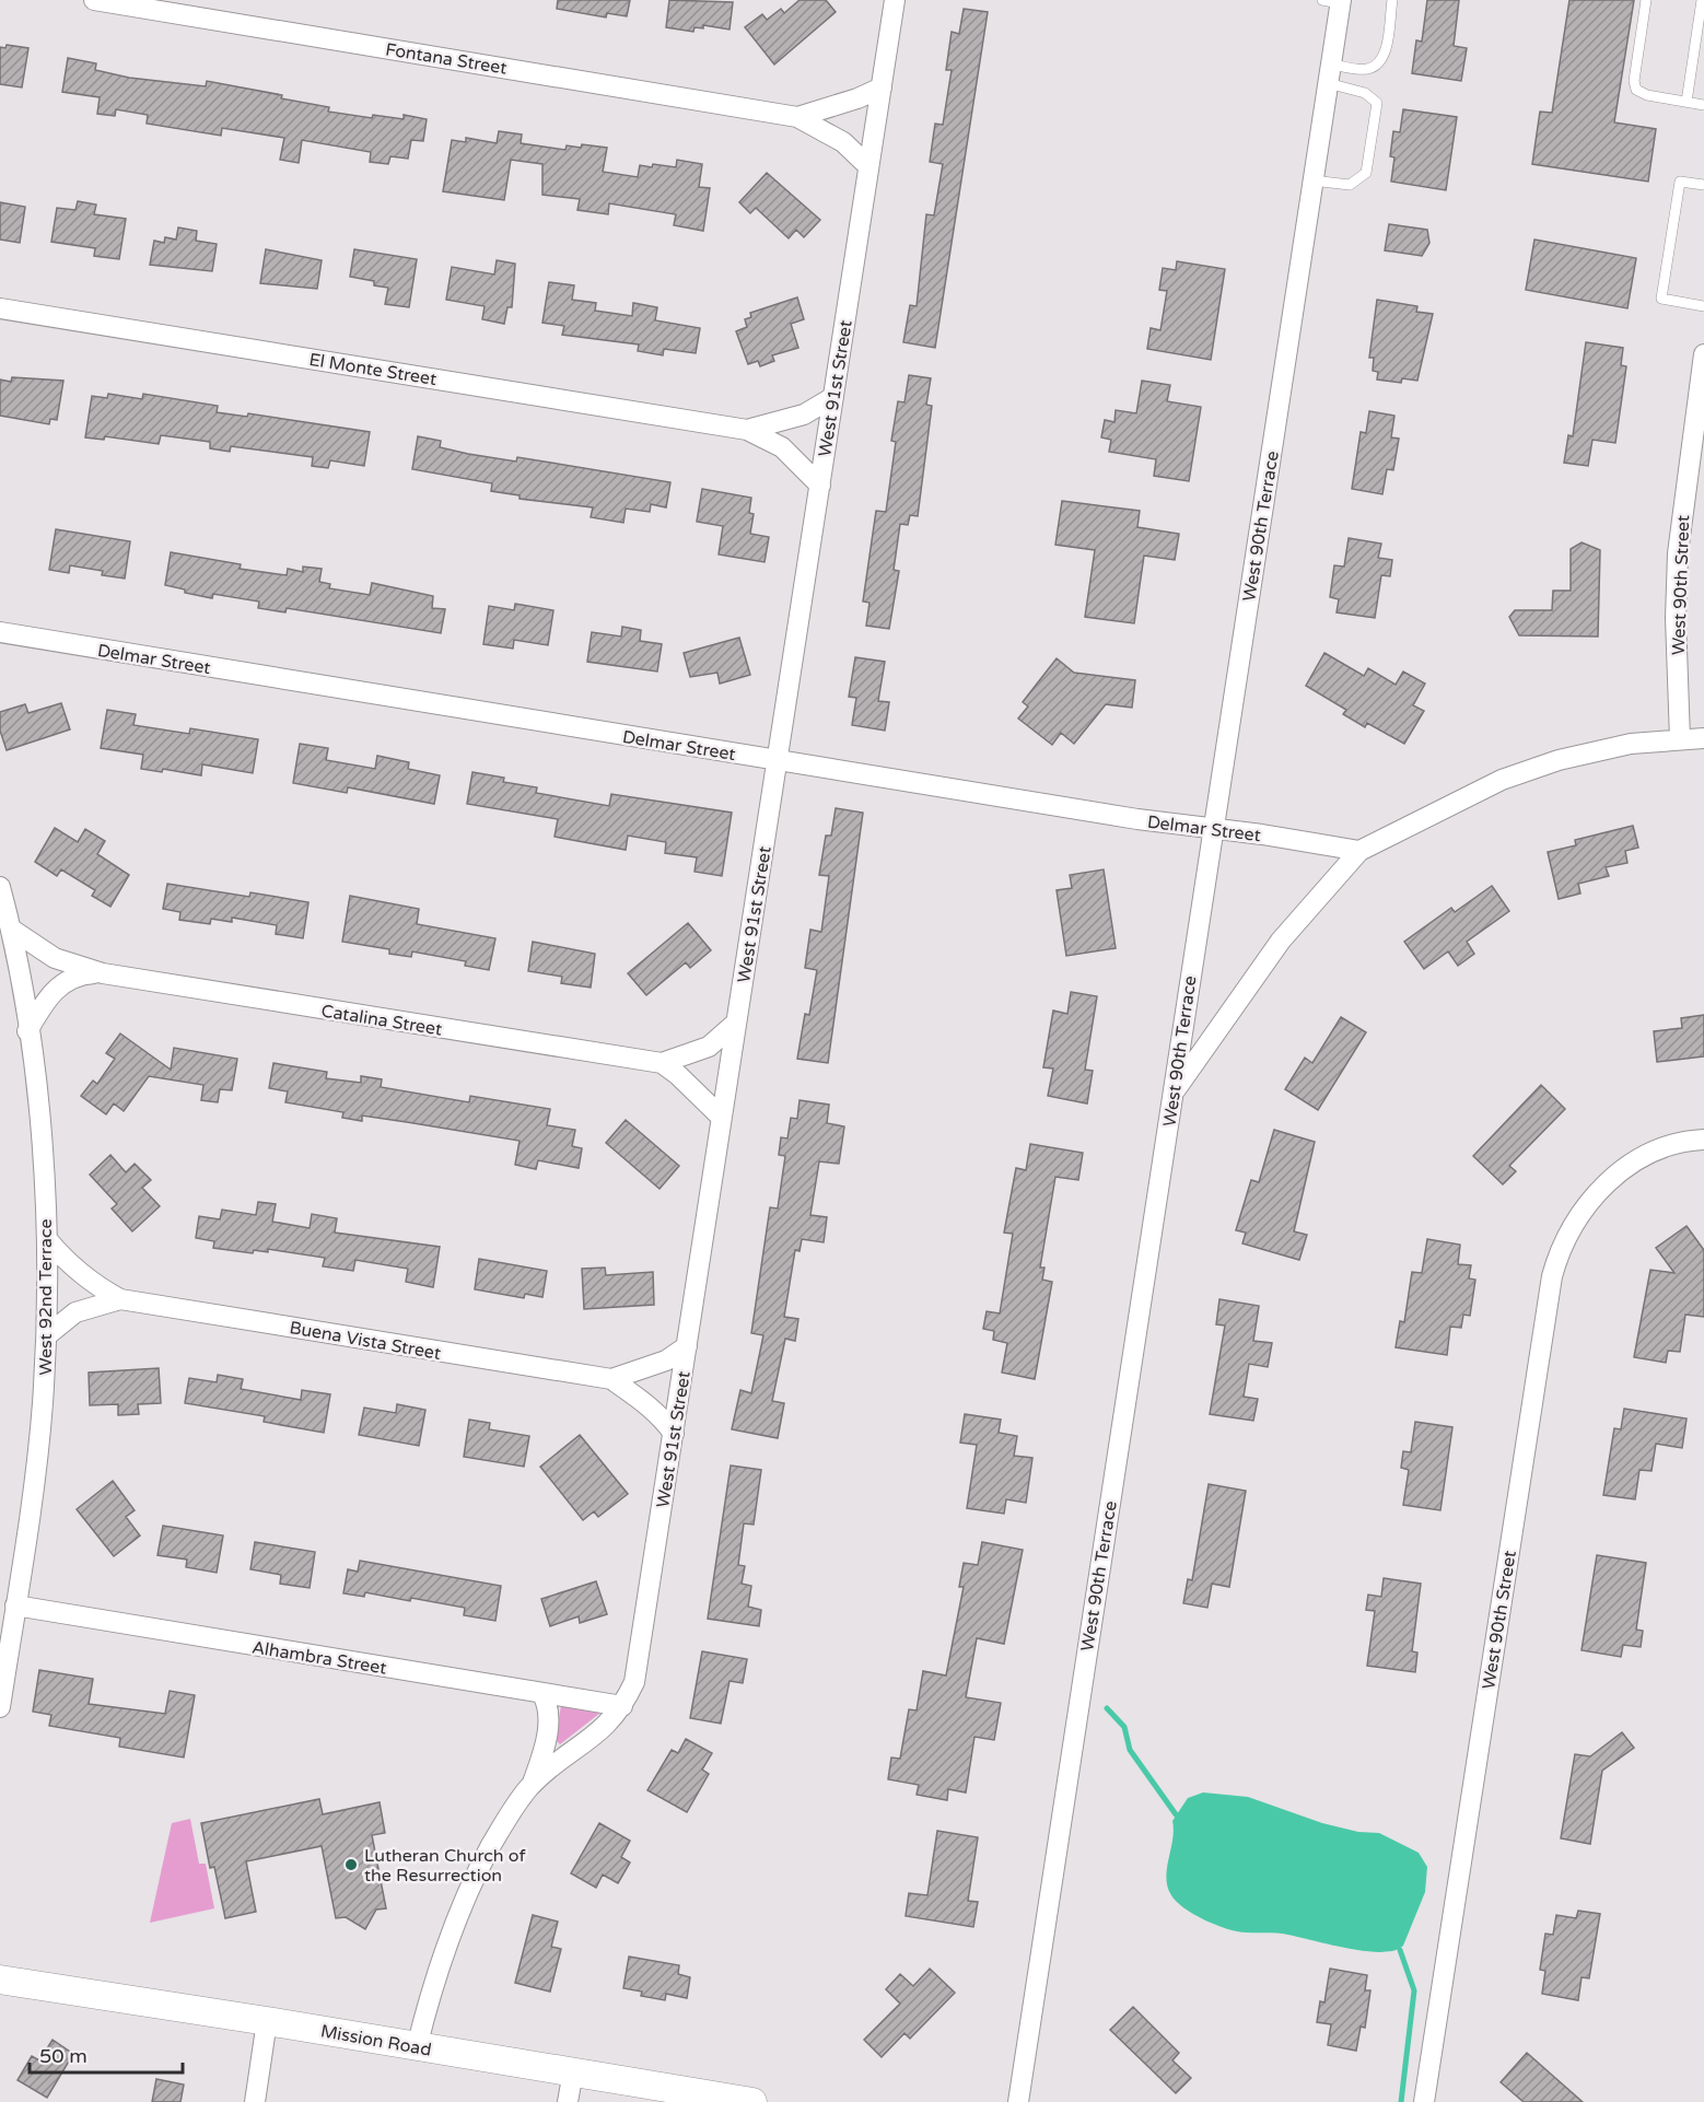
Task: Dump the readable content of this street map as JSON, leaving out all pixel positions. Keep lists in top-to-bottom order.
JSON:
{
  "streets": {
    "main road": ["Mission Road"],
    "street": [
      "Fontana Street",
      "El Monte Street",
      "West 91st Street",
      "West 90th Terrace",
      "West 90th Street",
      "Delmar Street",
      "Catalina Street",
      "West 92nd Terrace",
      "Buena Vista Street",
      "Alhambra Street"
    ]
  },
  "crossings": [
    ["Fontana Street", "West 91st Street"],
    ["El Monte Street", "West 91st Street"],
    ["West 91st Street", "Delmar Street"],
    ["West 91st Street", "Catalina Street"],
    ["West 91st Street", "Buena Vista Street"],
    ["West 91st Street", "Alhambra Street"],
    ["West 91st Street", "Mission Road"],
    ["West 90th Terrace", "Delmar Street"],
    ["Catalina Street", "West 92nd Terrace"],
    ["West 92nd Terrace", "Buena Vista Street"],
    ["West 92nd Terrace", "Alhambra Street"]
  ],
  "places": ["Lutheran Church of the Resurrection"],
  "scale_bar": "50 m"
}
